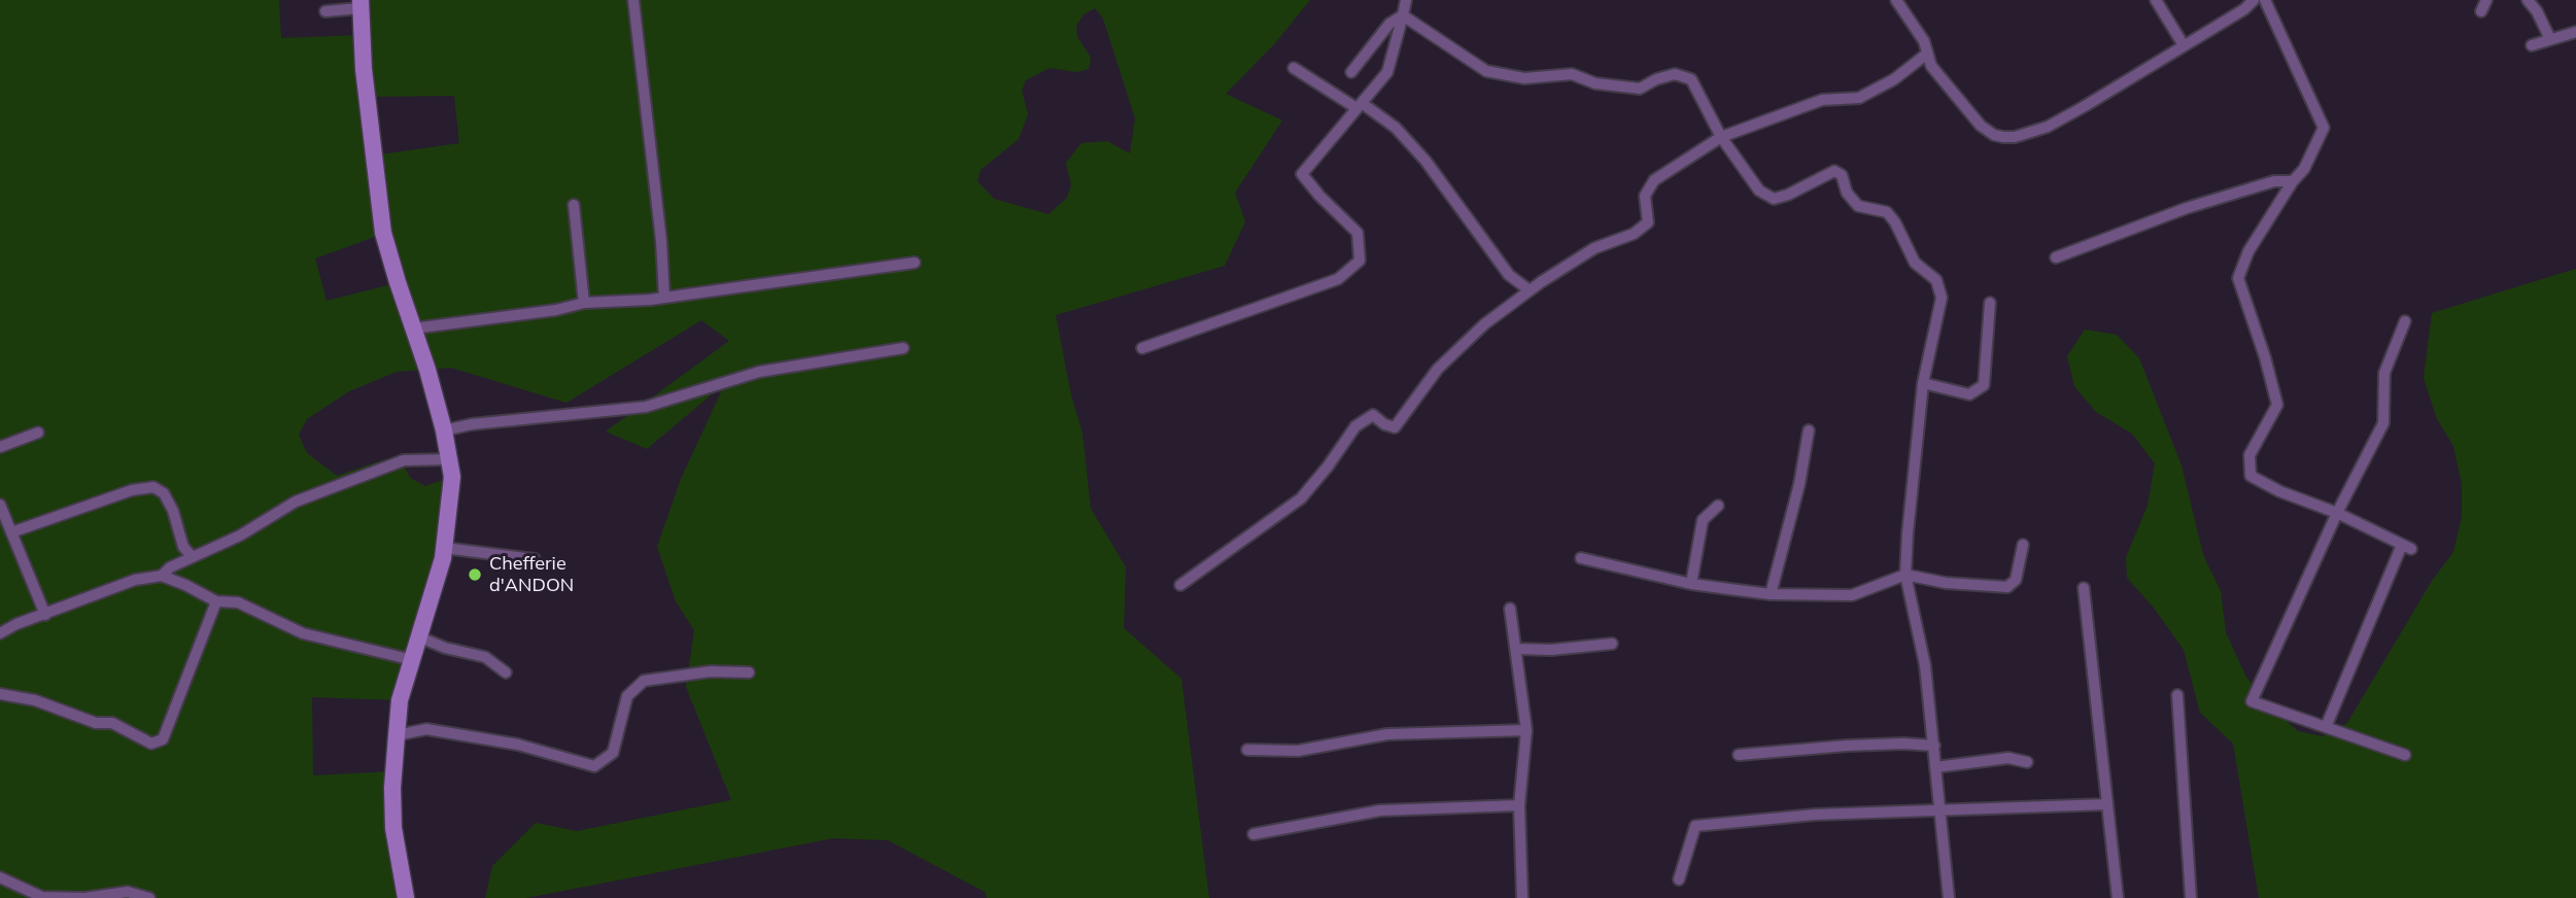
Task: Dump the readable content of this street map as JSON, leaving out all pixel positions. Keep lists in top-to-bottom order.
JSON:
{
  "places": ["Chefferie d'ANDON"]
}
